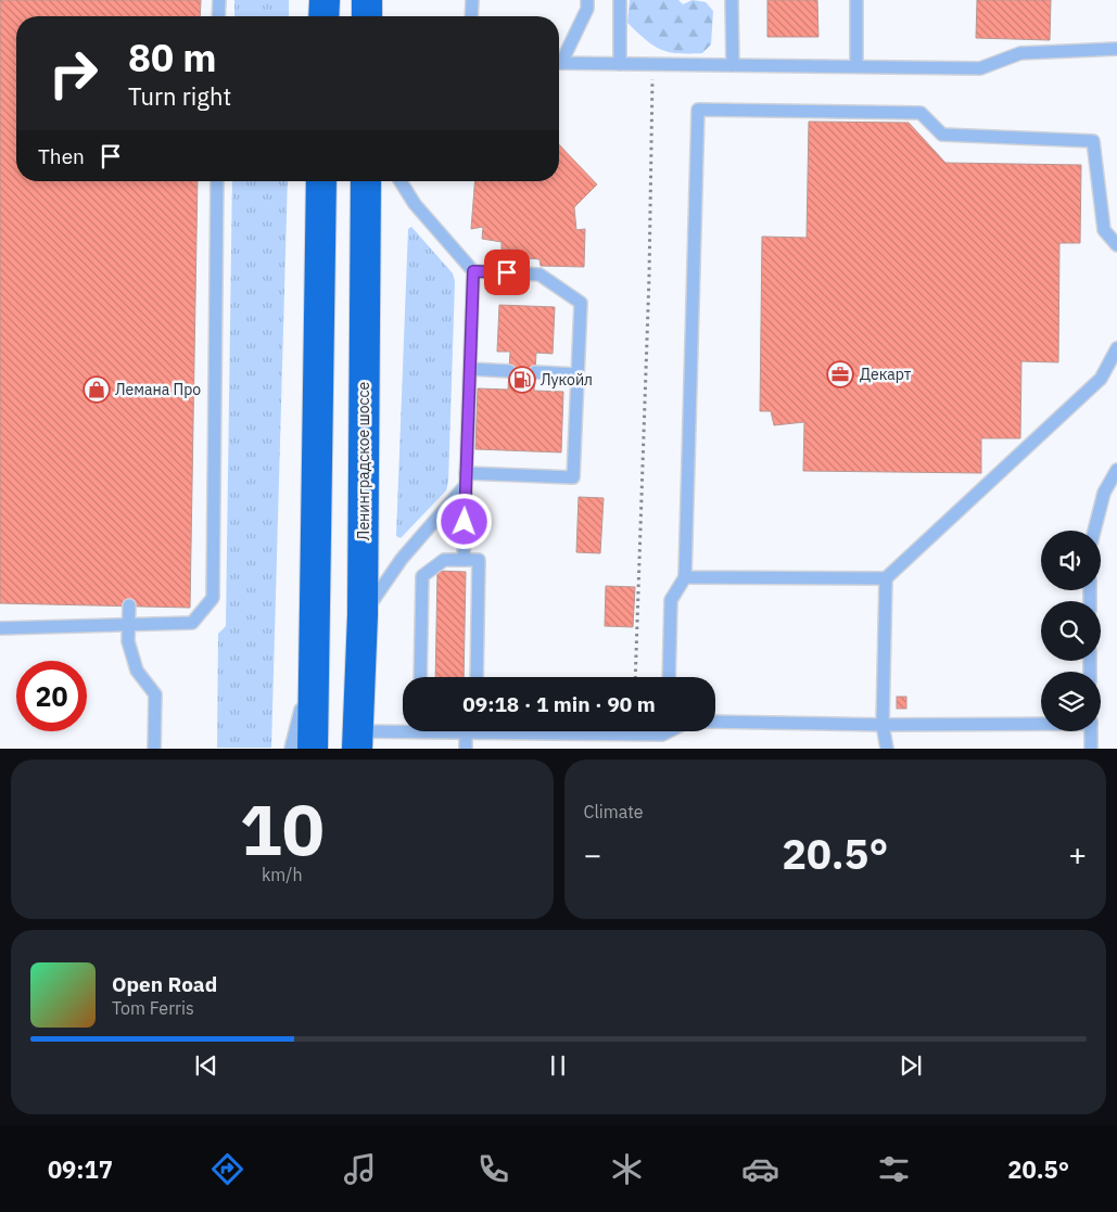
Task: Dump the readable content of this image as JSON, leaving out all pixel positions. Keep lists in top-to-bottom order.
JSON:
{
  "streets": {
    "highway": ["Ленинградское шоссе"]
  },
  "places": {
    "office": ["Декарт"],
    "fuel station": ["Лукойл"],
    "shop": ["Лемана Про"]
  },
  "page": {
    "turn": ["80 m", "Turn right"],
    "then": "Then",
    "limit": "20",
    "trip": "09:18 · 1 min · 90 m",
    "tile": [
      ["10", "km/h"],
      "Climate"
    ],
    "heat": ["−", "20.5°", "+"],
    "song": ["Open Road", "Tom Ferris"],
    "tabs": ["09:17", "20.5°"]
  }
}
